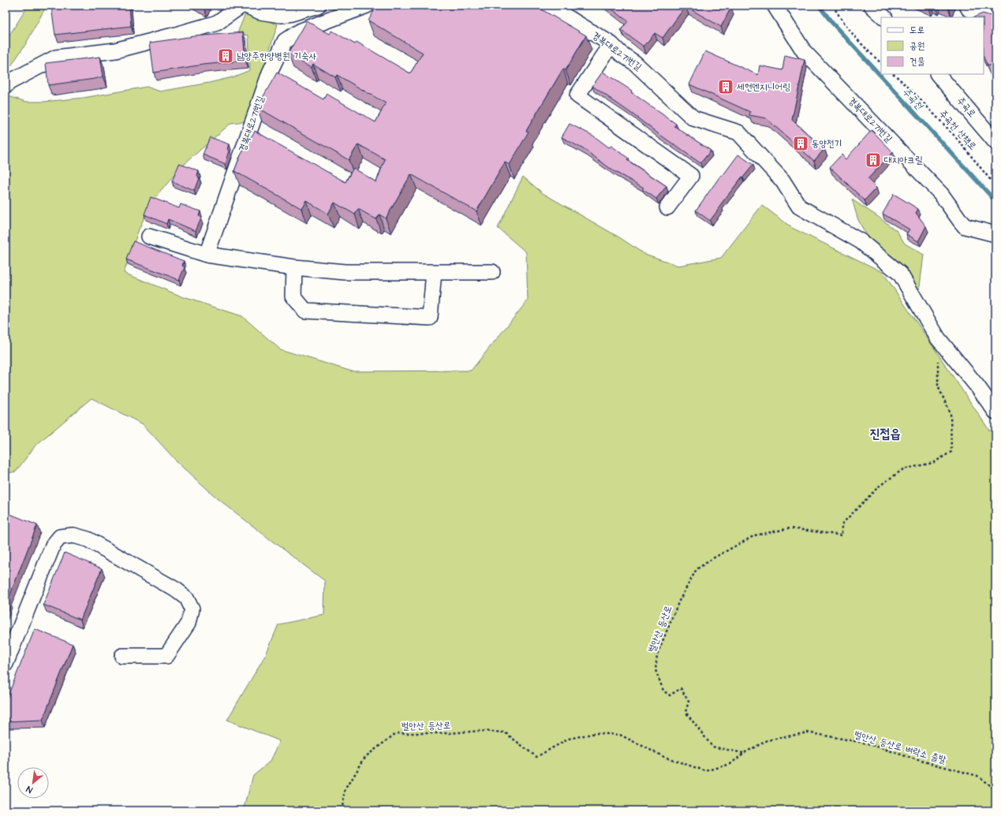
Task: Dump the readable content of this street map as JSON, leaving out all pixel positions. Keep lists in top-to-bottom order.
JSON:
{
  "streets": {
    "street": ["경복대로271번길", "주곡로"],
    "path": ["주곡천 산책로", "벌안산 등산로", "벌안산 등산로 벼락소 출발"]
  },
  "crossings": [
    ["경복대로271번길", "벌안산 등산로"],
    ["벌안산 등산로", "벌안산 등산로 벼락소 출발"]
  ],
  "districts": ["진접읍"],
  "water": ["주곡천"],
  "places": {
    "building": [
      "남양주한양병원 기숙사",
      "세현엔지니어링",
      "동양전기",
      "대지아크릴"
    ]
  },
  "legend": ["도로", "공원", "건물"],
  "north": "bottom left"
}
